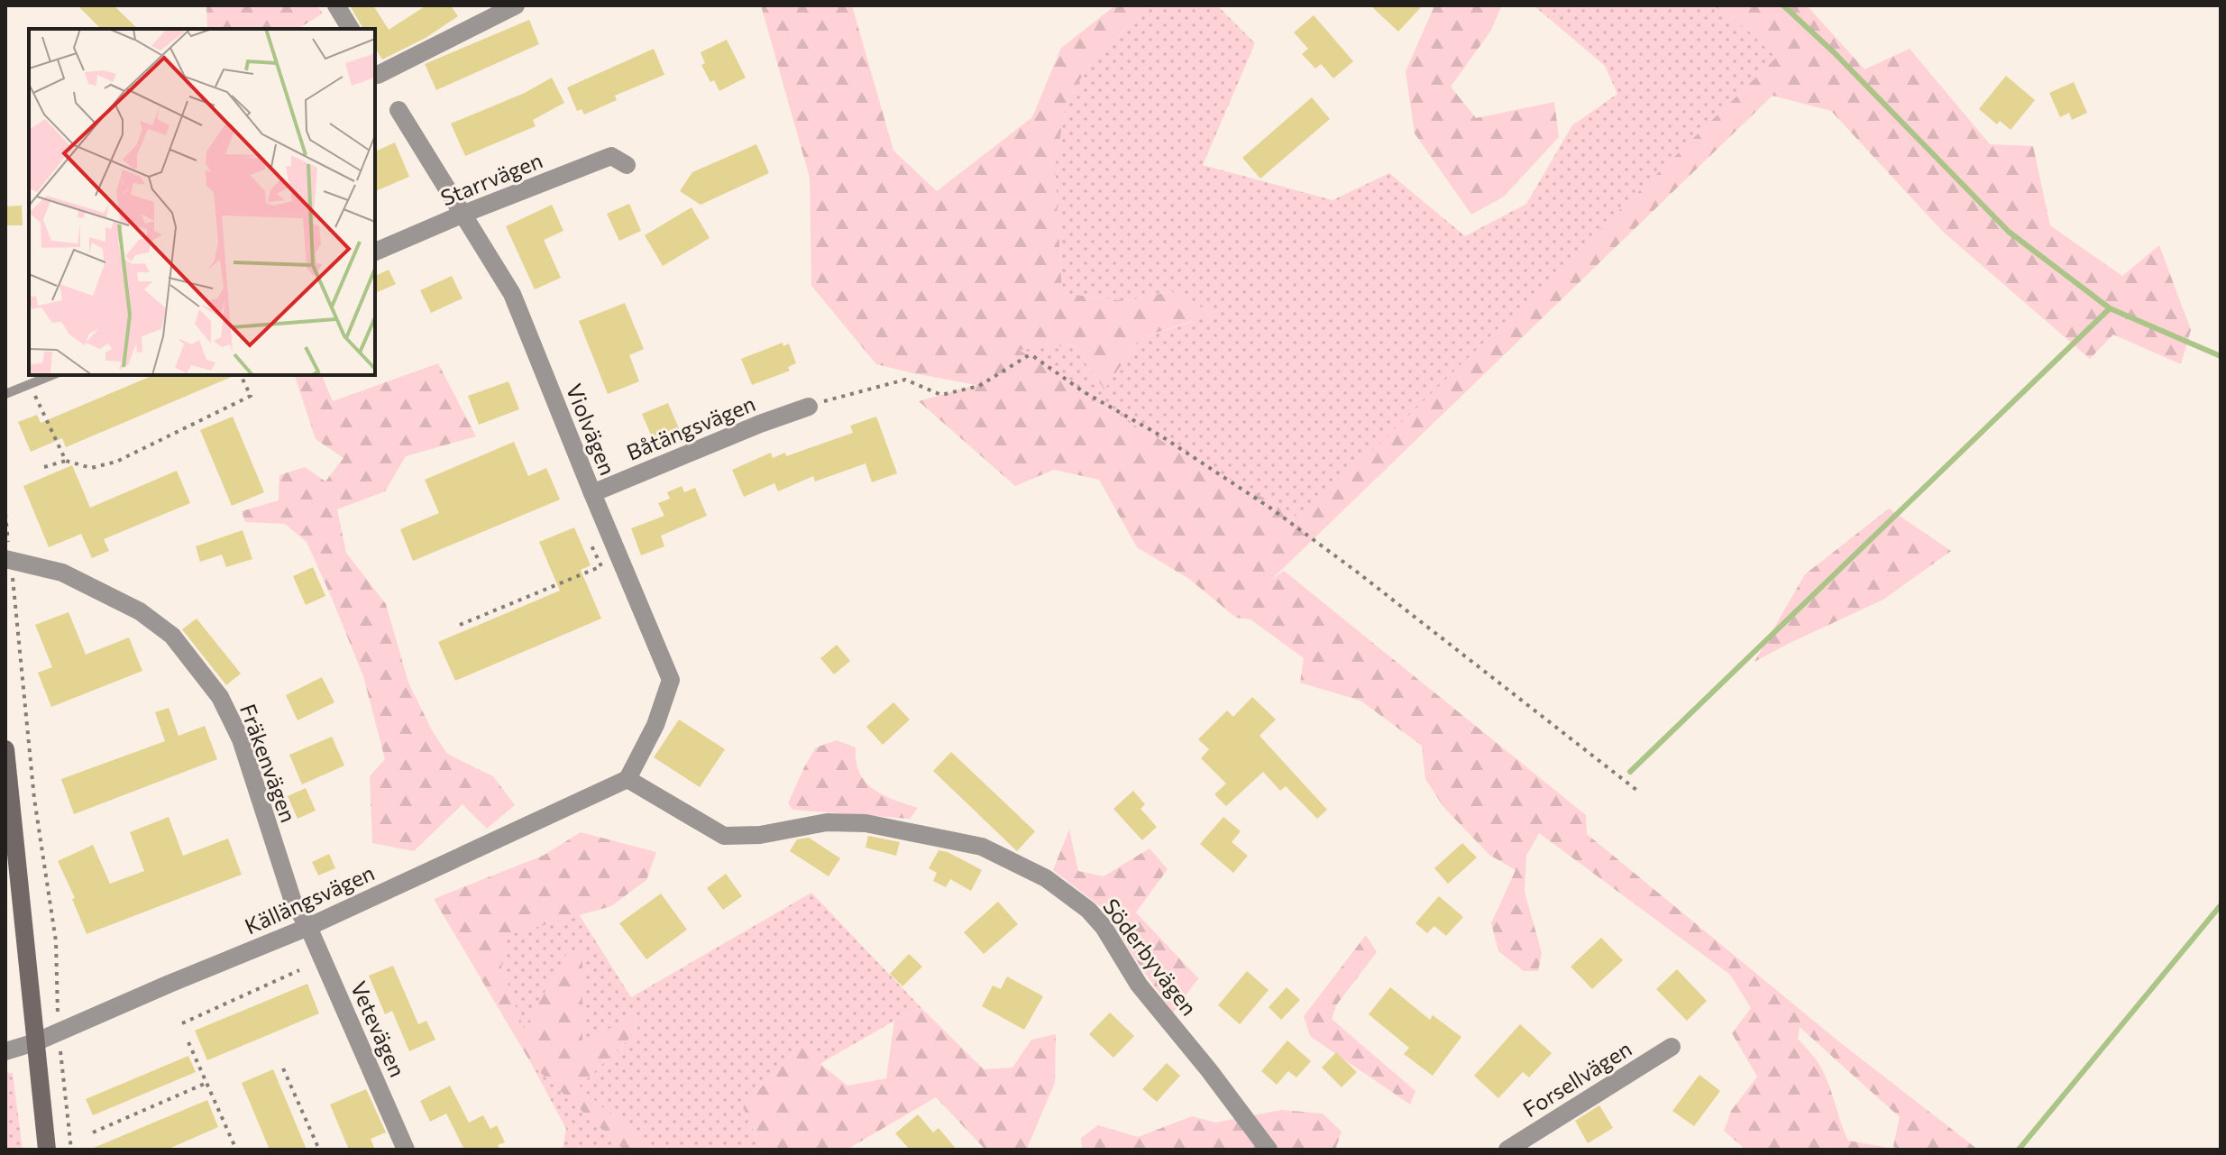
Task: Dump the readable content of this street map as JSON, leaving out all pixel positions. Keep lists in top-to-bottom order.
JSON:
{
  "streets": {
    "street": [
      "Starrvägen",
      "Båtängsvägen",
      "Violvägen",
      "Fräkenvägen",
      "Källängsvägen",
      "Söderbyvägen",
      "Vetevägen",
      "Forsellvägen"
    ]
  },
  "crossings": [
    ["Starrvägen", "Violvägen"],
    ["Båtängsvägen", "Violvägen"],
    ["Violvägen", "Källängsvägen"],
    ["Violvägen", "Söderbyvägen"],
    ["Fräkenvägen", "Källängsvägen"],
    ["Fräkenvägen", "Vetevägen"],
    ["Källängsvägen", "Söderbyvägen"],
    ["Källängsvägen", "Vetevägen"]
  ]
}
